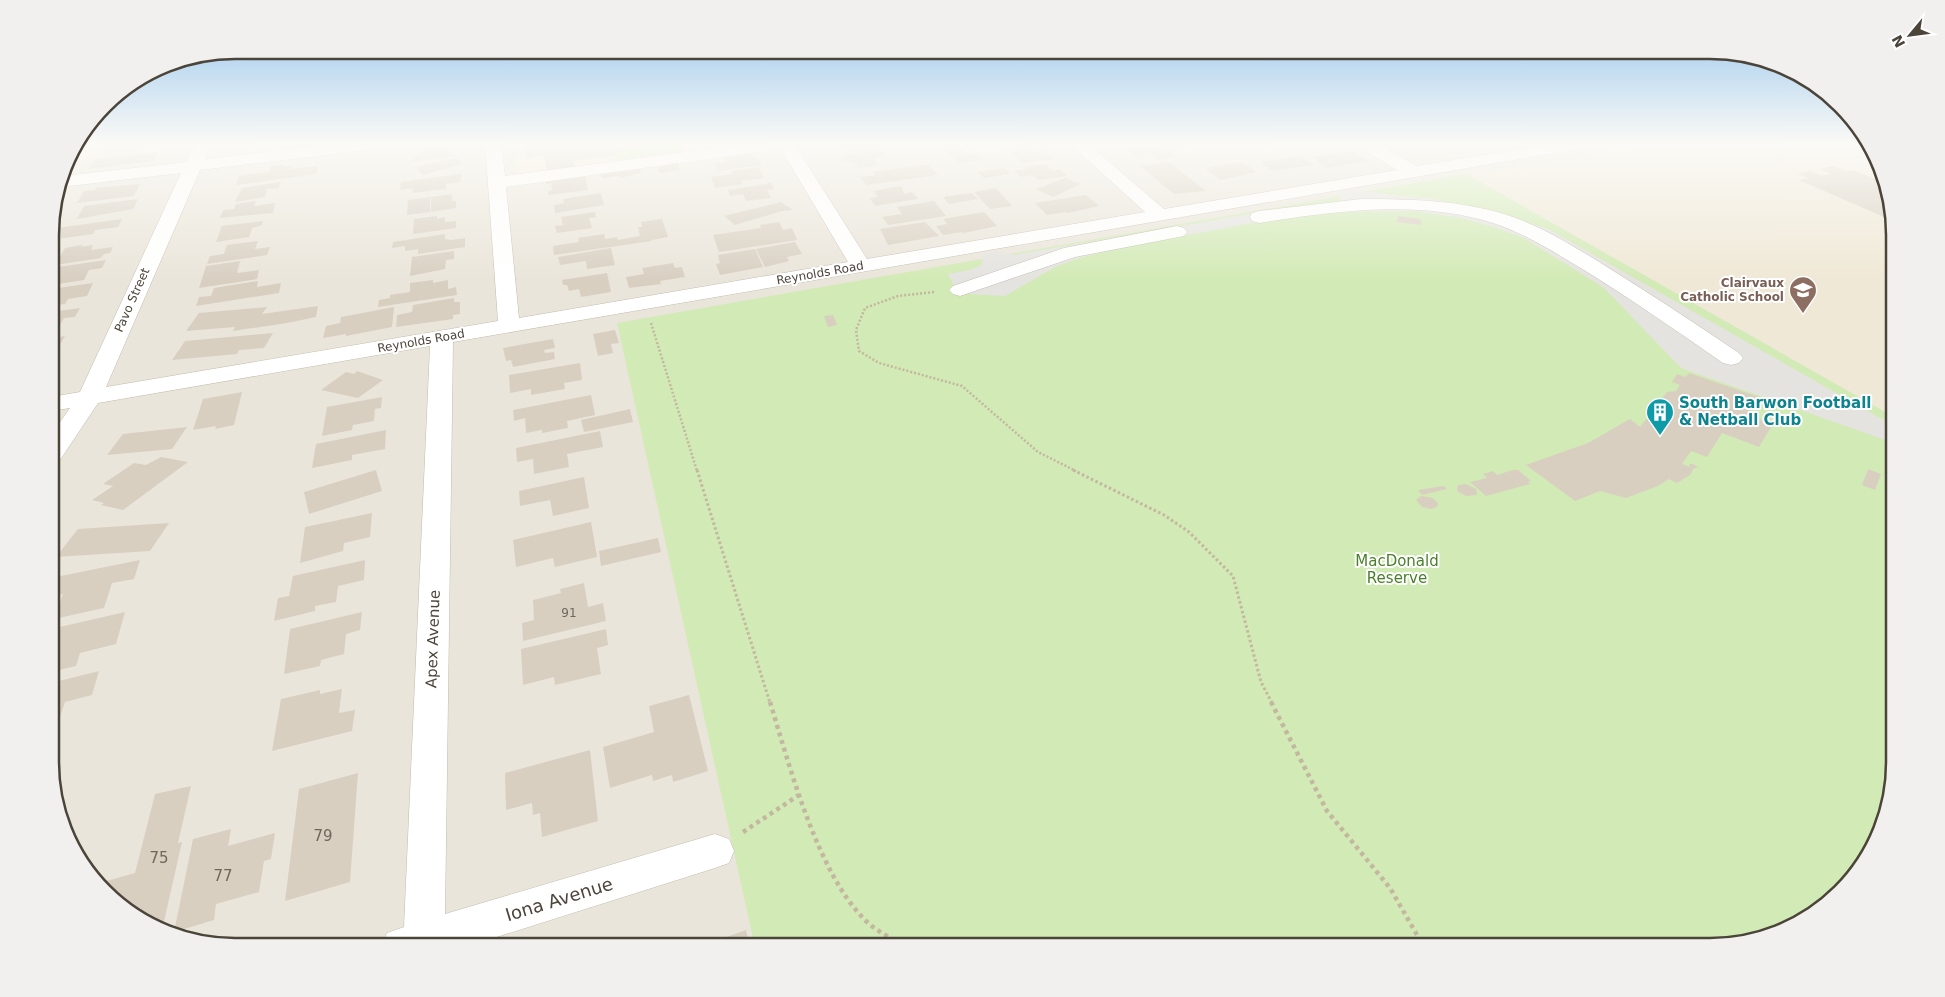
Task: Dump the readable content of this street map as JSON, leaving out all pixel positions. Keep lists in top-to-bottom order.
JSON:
{
  "streets": {
    "street": [
      "Reynolds Road",
      "Pavo Street",
      "Apex Avenue",
      "Iona Avenue"
    ]
  },
  "crossings": [
    ["Reynolds Road", "Pavo Street"],
    ["Reynolds Road", "Apex Avenue"]
  ],
  "parks": ["MacDonald Reserve"],
  "places": {
    "school or university": ["Clairvaux Catholic School"],
    "building": ["South Barwon Football & Netball Club"]
  },
  "house_numbers": [
    "91",
    "79",
    "75",
    "77"
  ],
  "north": "bottom left"
}
